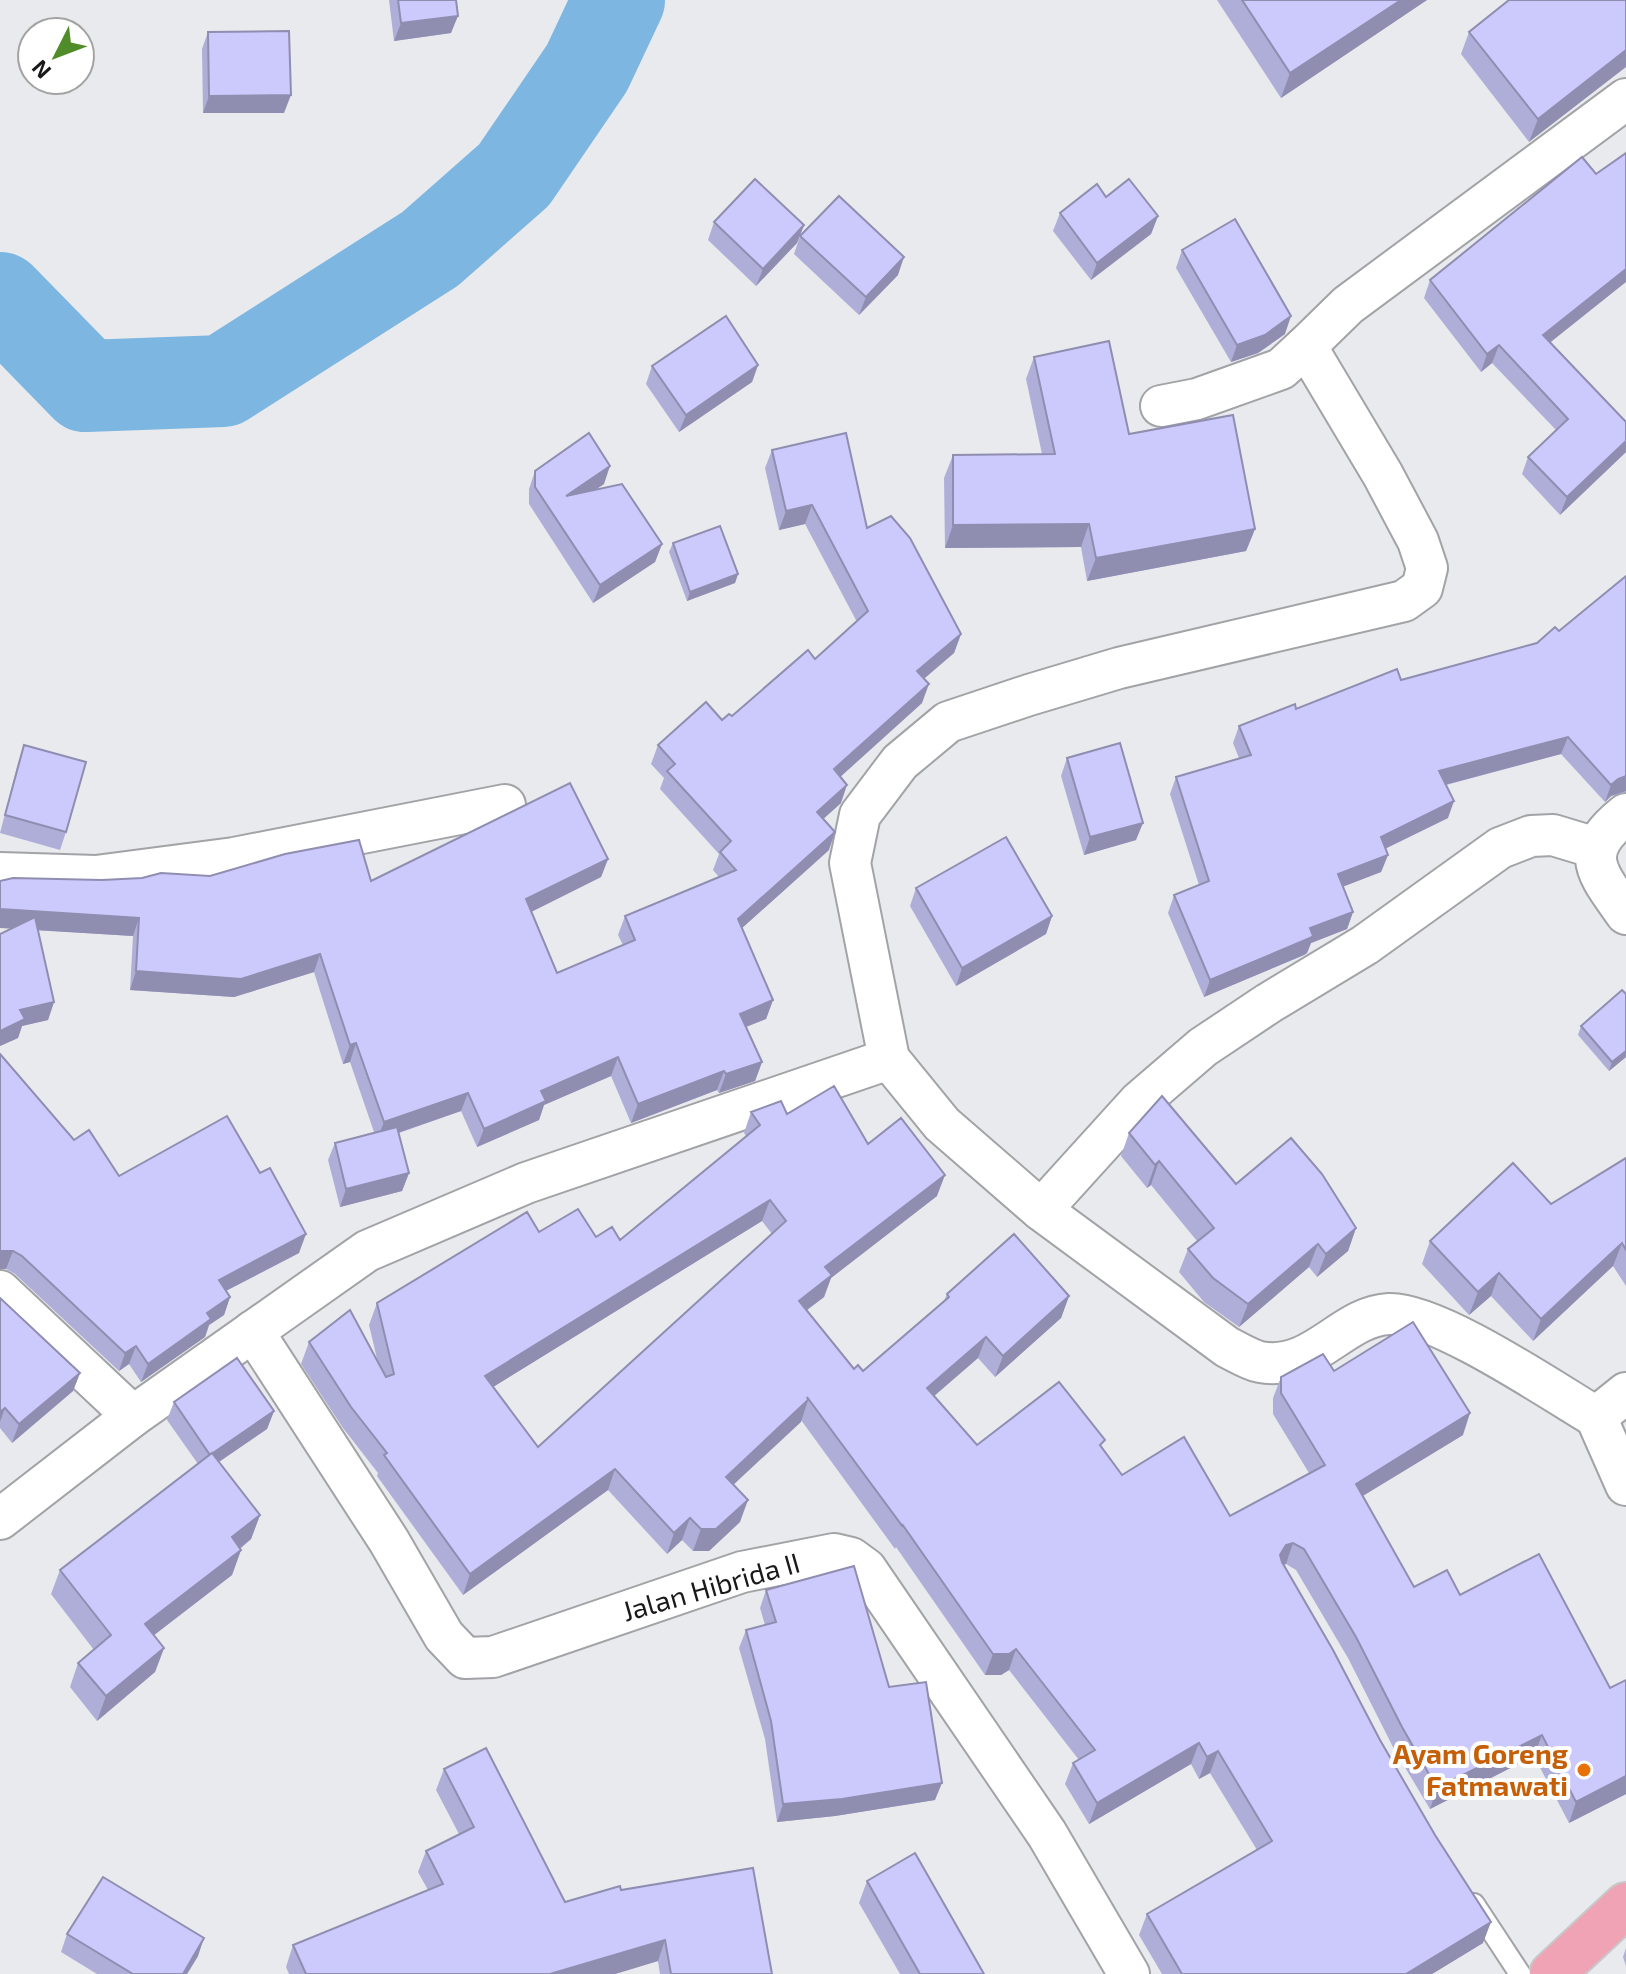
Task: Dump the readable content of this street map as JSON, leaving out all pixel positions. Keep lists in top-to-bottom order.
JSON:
{
  "streets": {
    "street": ["Jalan Hibrida II"]
  },
  "places": ["Ayam Goreng Fatmawati"],
  "north": "bottom left"
}
